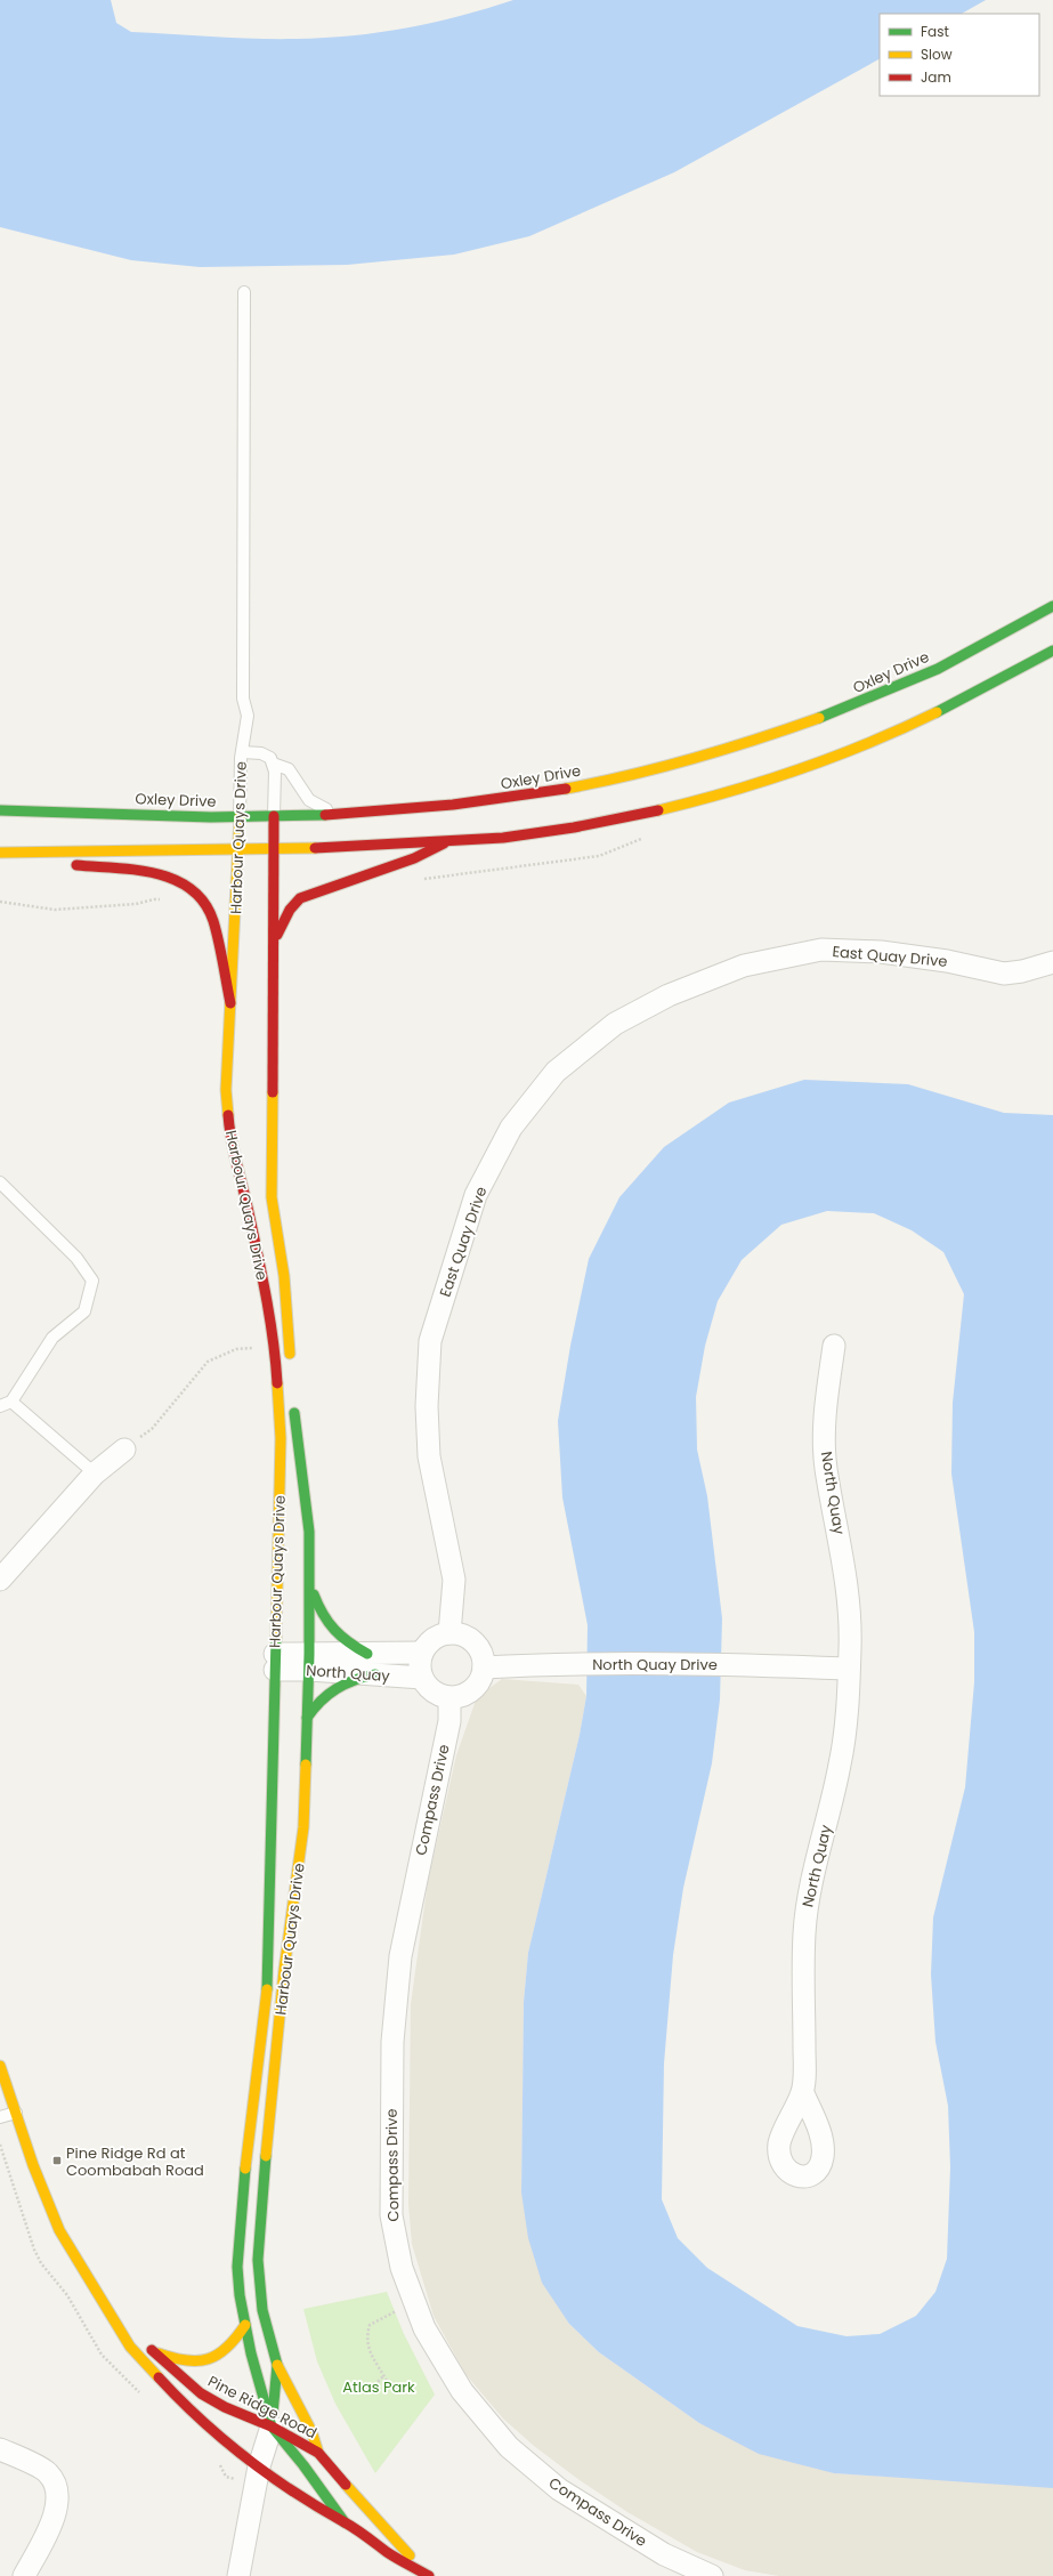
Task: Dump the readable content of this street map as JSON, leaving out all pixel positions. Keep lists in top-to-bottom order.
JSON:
{
  "streets": {
    "street": [
      "Oxley Drive",
      "Harbour Quays Drive",
      "East Quay Drive",
      "North Quay",
      "North Quay Drive",
      "Compass Drive",
      "Pine Ridge Road"
    ]
  },
  "crossings": [
    ["Oxley Drive", "Harbour Quays Drive"],
    ["Harbour Quays Drive", "North Quay"],
    ["Harbour Quays Drive", "Pine Ridge Road"],
    ["East Quay Drive", "North Quay"],
    ["East Quay Drive", "North Quay Drive"],
    ["East Quay Drive", "Compass Drive"],
    ["North Quay", "North Quay Drive"],
    ["North Quay", "Compass Drive"],
    ["North Quay Drive", "Compass Drive"]
  ],
  "parks": ["Atlas Park"],
  "places": {
    "transit": ["Pine Ridge Rd at Coombabah Road"]
  },
  "legend": ["Fast", "Slow", "Jam"]
}
